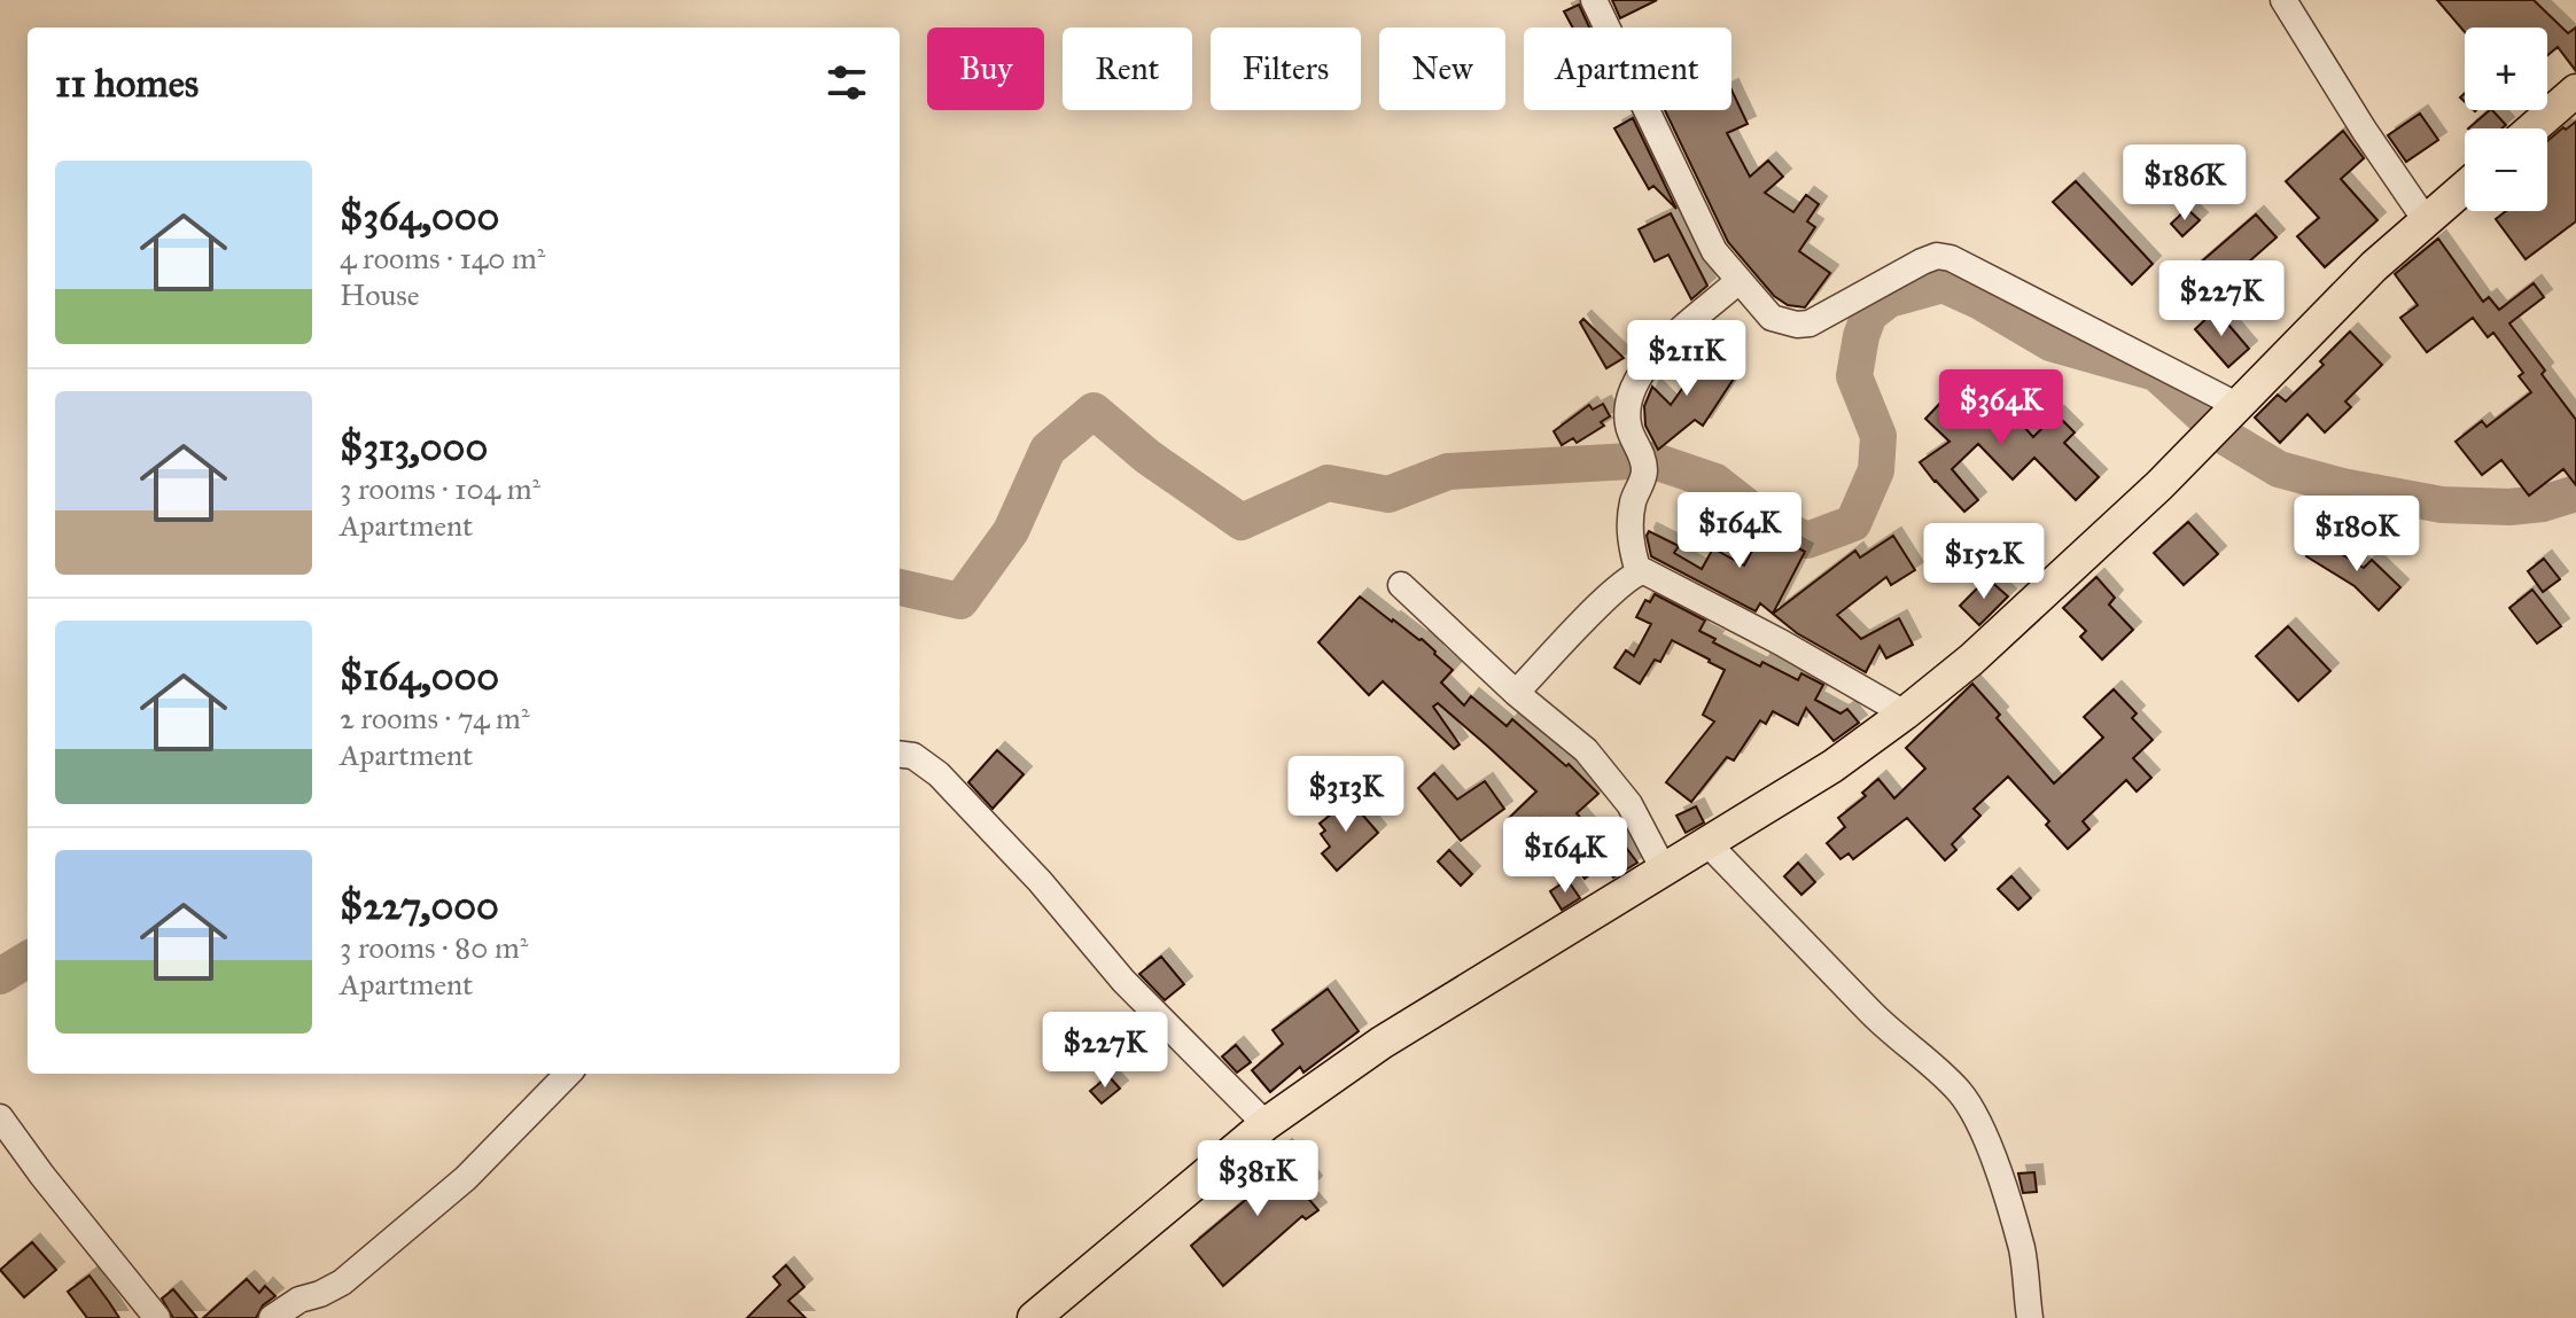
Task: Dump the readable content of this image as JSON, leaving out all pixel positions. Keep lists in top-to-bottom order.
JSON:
{
  "page": {
    "map_buttons": ["+", "−"],
    "chip": [
      "Buy",
      "Rent",
      "Filters",
      "New",
      "Apartment"
    ],
    "heading": "11 homes",
    "list": [
      {
        "name": "$364,000",
        "note": "4 rooms · 140 m² · House"
      },
      {
        "name": "$313,000",
        "note": "3 rooms · 104 m² · Apartment"
      },
      {
        "name": "$164,000",
        "note": "2 rooms · 74 m² · Apartment"
      },
      {
        "name": "$227,000",
        "note": "3 rooms · 80 m² · Apartment"
      }
    ],
    "price": [
      "$186K",
      "$227K",
      "$211K",
      "$364K",
      "$164K",
      "$180K",
      "$152K",
      "$313K",
      "$164K",
      "$227K",
      "$381K"
    ]
  }
}
